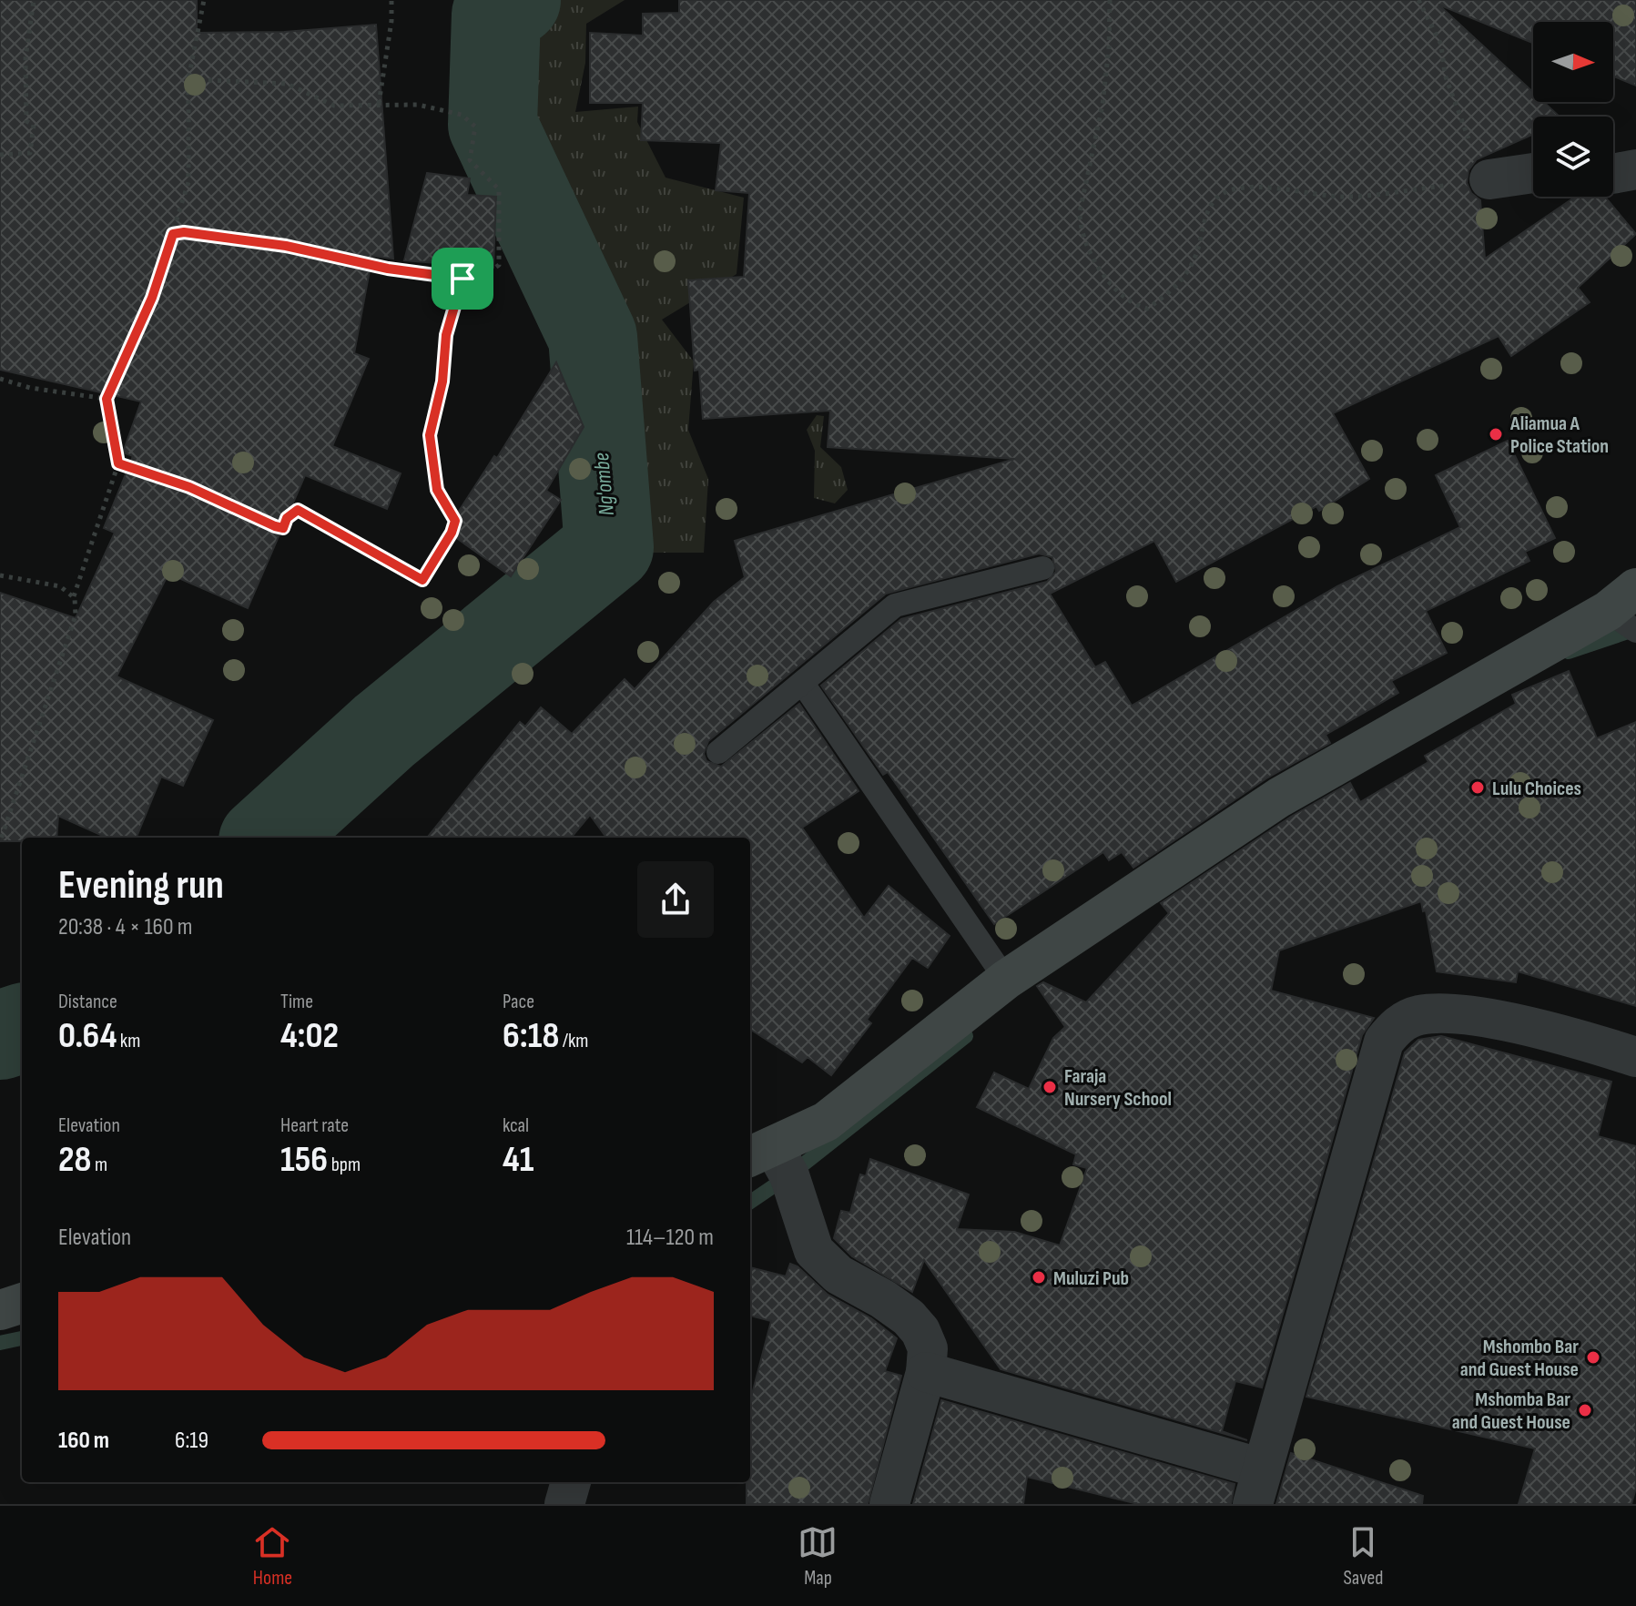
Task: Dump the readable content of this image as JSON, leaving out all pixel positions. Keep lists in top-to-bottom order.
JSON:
{
  "water": ["Ng'ombe"],
  "places": [
    "Aliamua A Police Station",
    "Lulu Choices",
    "Faraja Nursery School",
    "Muluzi Pub",
    "Mshombo Bar and Guest House",
    "Mshomba Bar and Guest House"
  ],
  "north": "right",
  "page": {
    "heading": ["Evening run", "20:38 · 4 × 160 m"],
    "stats": [
      ["Distance", "0.64 km"],
      ["Time", "4:02"],
      ["Pace", "6:18 /km"],
      ["Elevation", "28 m"],
      ["Heart rate", "156 bpm"],
      ["kcal", "41"]
    ],
    "chart": ["Elevation", "114–120 m"],
    "list": [
      {
        "name": "160 m",
        "note": "6:19"
      }
    ],
    "tabs": ["Home", "Map", "Saved"]
  }
}
